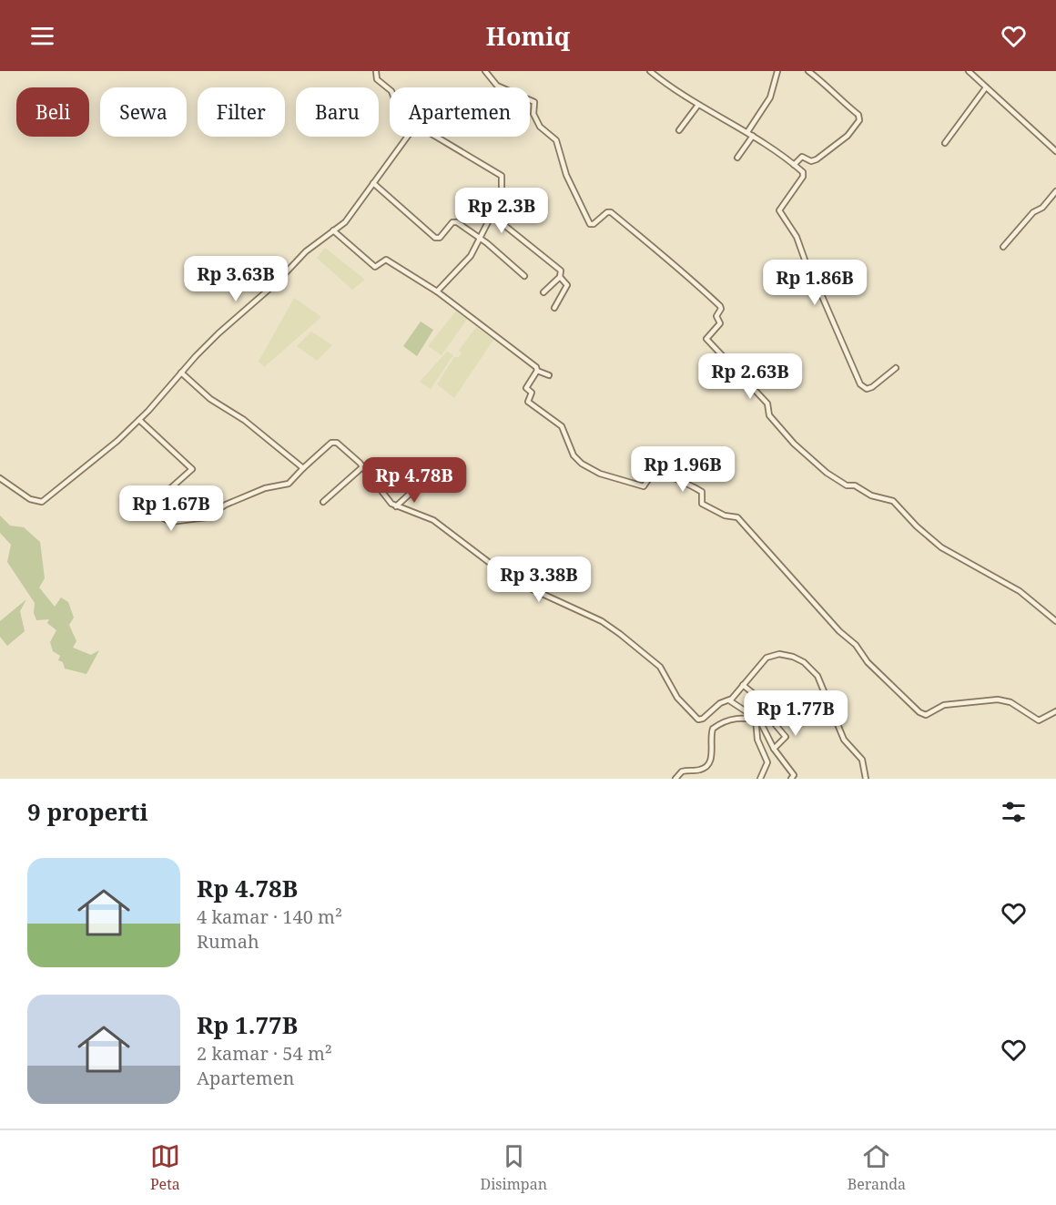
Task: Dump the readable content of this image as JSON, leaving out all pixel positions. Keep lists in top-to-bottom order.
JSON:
{
  "page": {
    "header": "Homiq",
    "chip": [
      "Beli",
      "Sewa",
      "Filter",
      "Baru",
      "Apartemen"
    ],
    "price": [
      "Rp 2.3B",
      "Rp 3.63B",
      "Rp 1.86B",
      "Rp 2.63B",
      "Rp 1.96B",
      "Rp 4.78B",
      "Rp 1.67B",
      "Rp 3.38B",
      "Rp 1.77B"
    ],
    "heading": "9 properti",
    "list": [
      {
        "name": "Rp 4.78B",
        "note": "4 kamar · 140 m² · Rumah"
      },
      {
        "name": "Rp 1.77B",
        "note": "2 kamar · 54 m² · Apartemen"
      }
    ],
    "tabs": ["Peta", "Disimpan", "Beranda"]
  }
}
